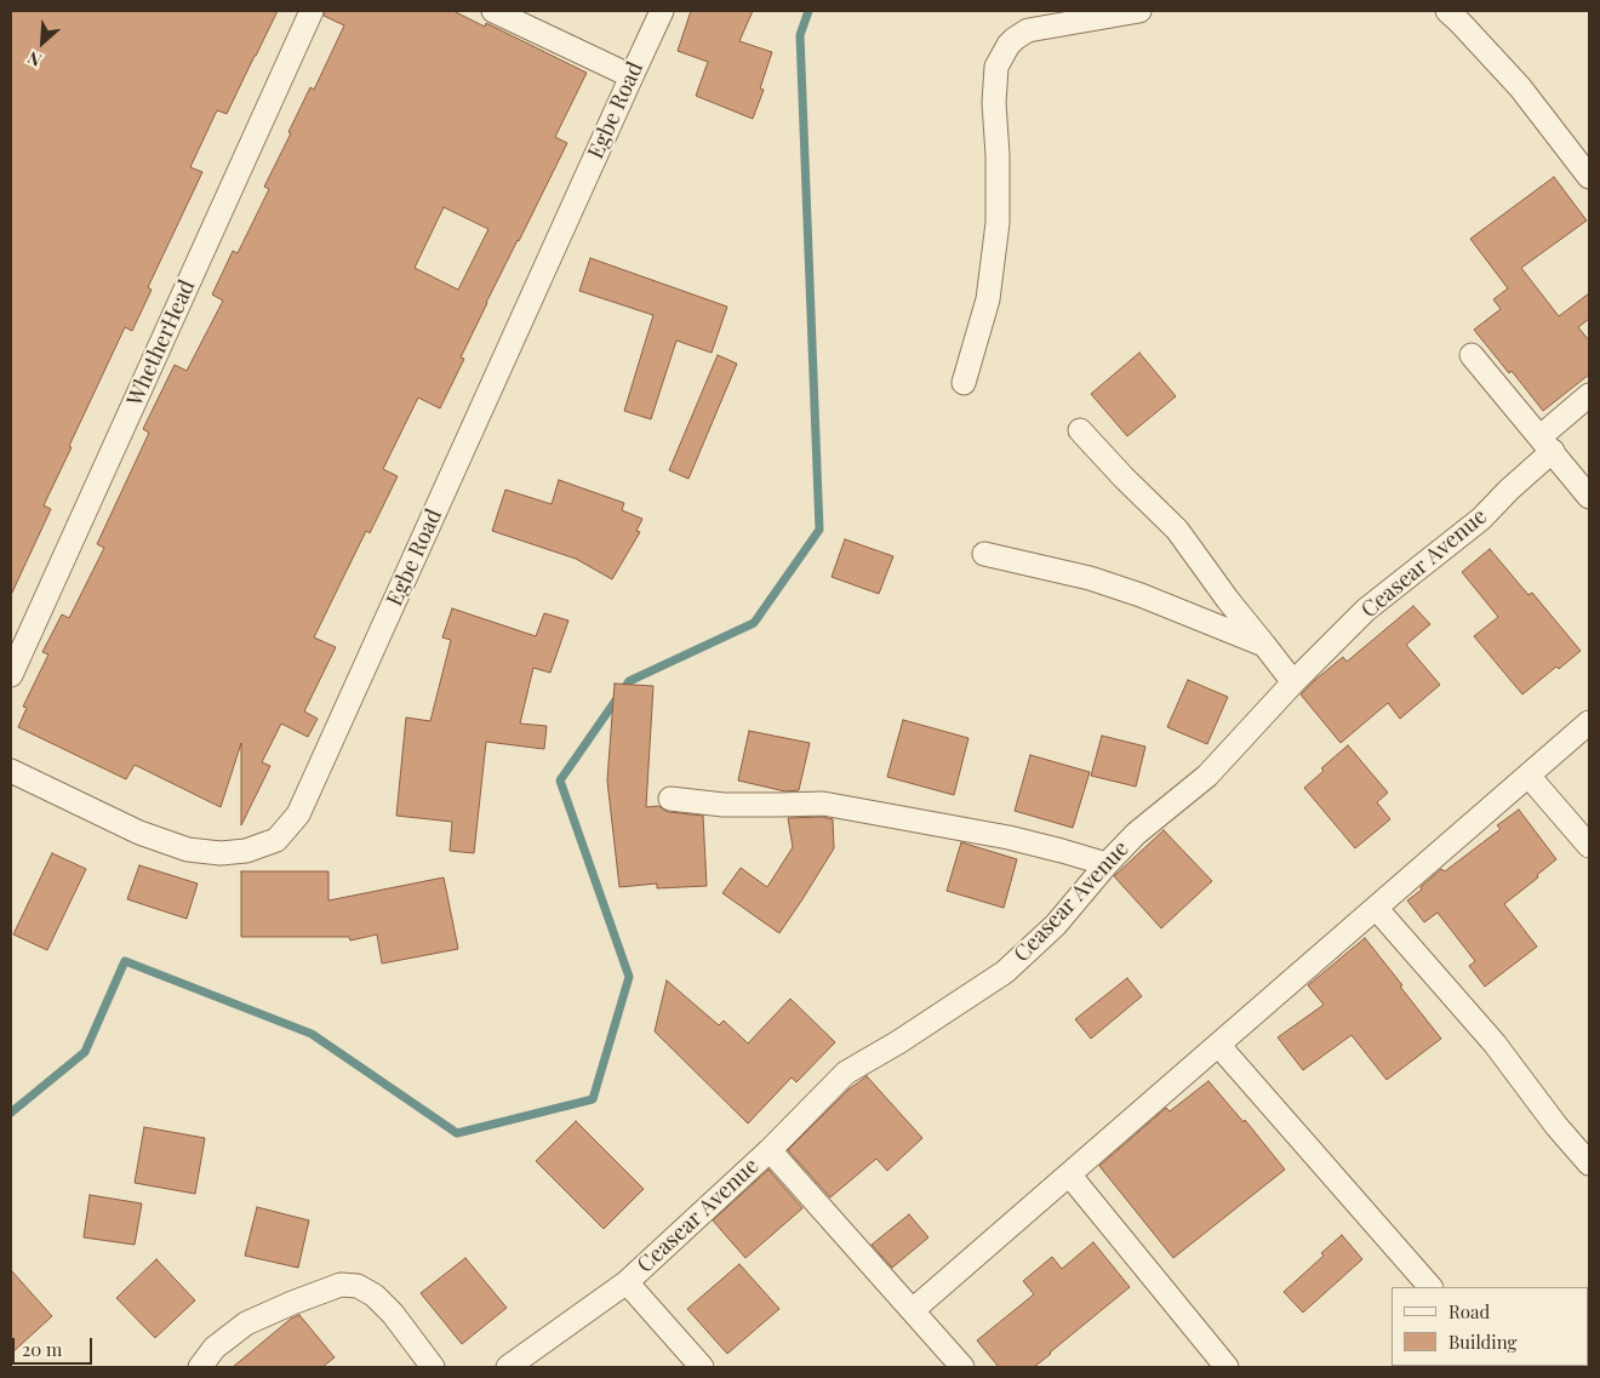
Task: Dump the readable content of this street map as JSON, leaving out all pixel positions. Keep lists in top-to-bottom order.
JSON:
{
  "streets": {
    "street": ["Egbe Road", "WhetherHead", "Ceasear Avenue"]
  },
  "legend": ["Road", "Building"],
  "scale_bar": "20 m",
  "north": "bottom left"
}
